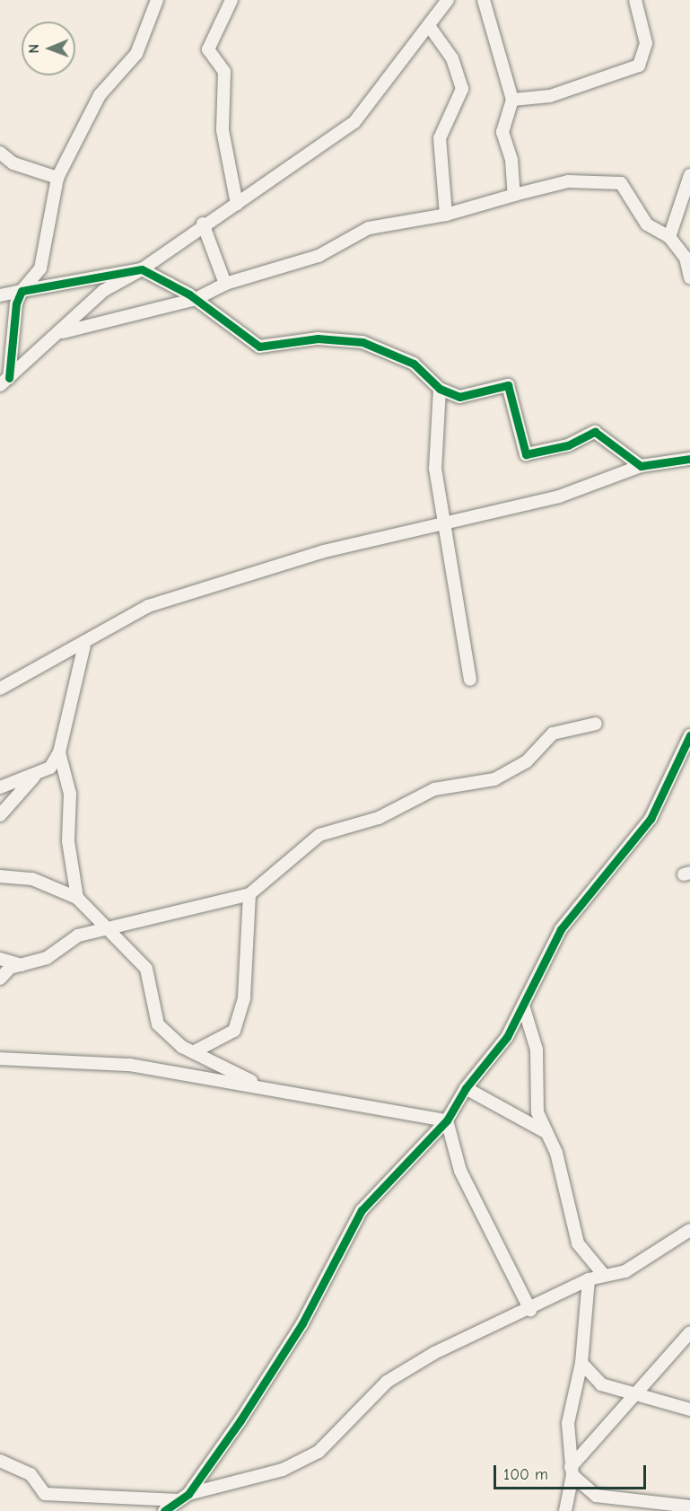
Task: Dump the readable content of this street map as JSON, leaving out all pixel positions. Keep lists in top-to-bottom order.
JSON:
{
  "scale_bar": "100 m",
  "north": "left"
}
